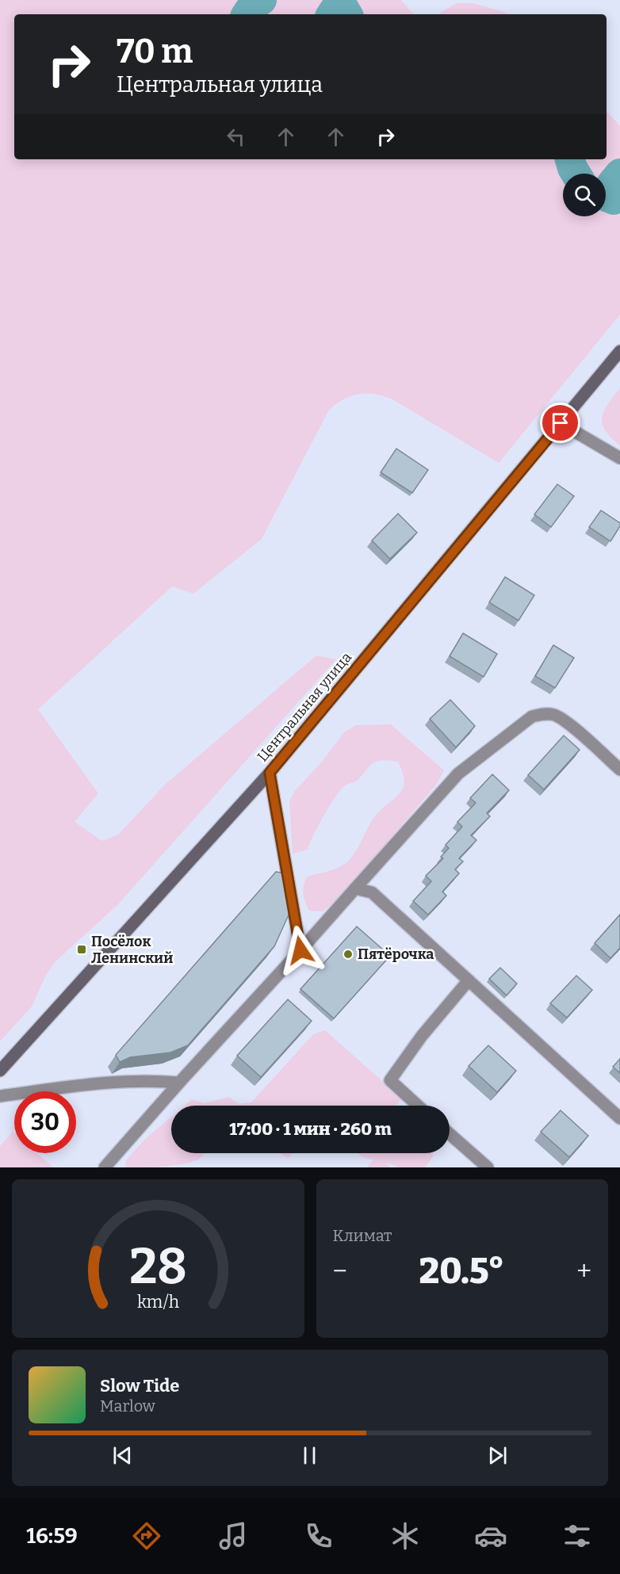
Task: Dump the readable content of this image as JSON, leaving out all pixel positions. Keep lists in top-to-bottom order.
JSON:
{
  "streets": {
    "main road": ["Центральная улица"]
  },
  "places": {
    "transit": ["Посёлок Ленинский"],
    "other": ["Пятёрочка"]
  },
  "page": {
    "turn": ["70 m", "Центральная улица"],
    "limit": "30",
    "trip": "17:00 · 1 мин · 260 m",
    "tile": "Климат",
    "heat": ["−", "20.5°", "+"],
    "song": ["Slow Tide", "Marlow"],
    "tabs": "16:59",
    "gauge": ["28", "km/h"]
  }
}
